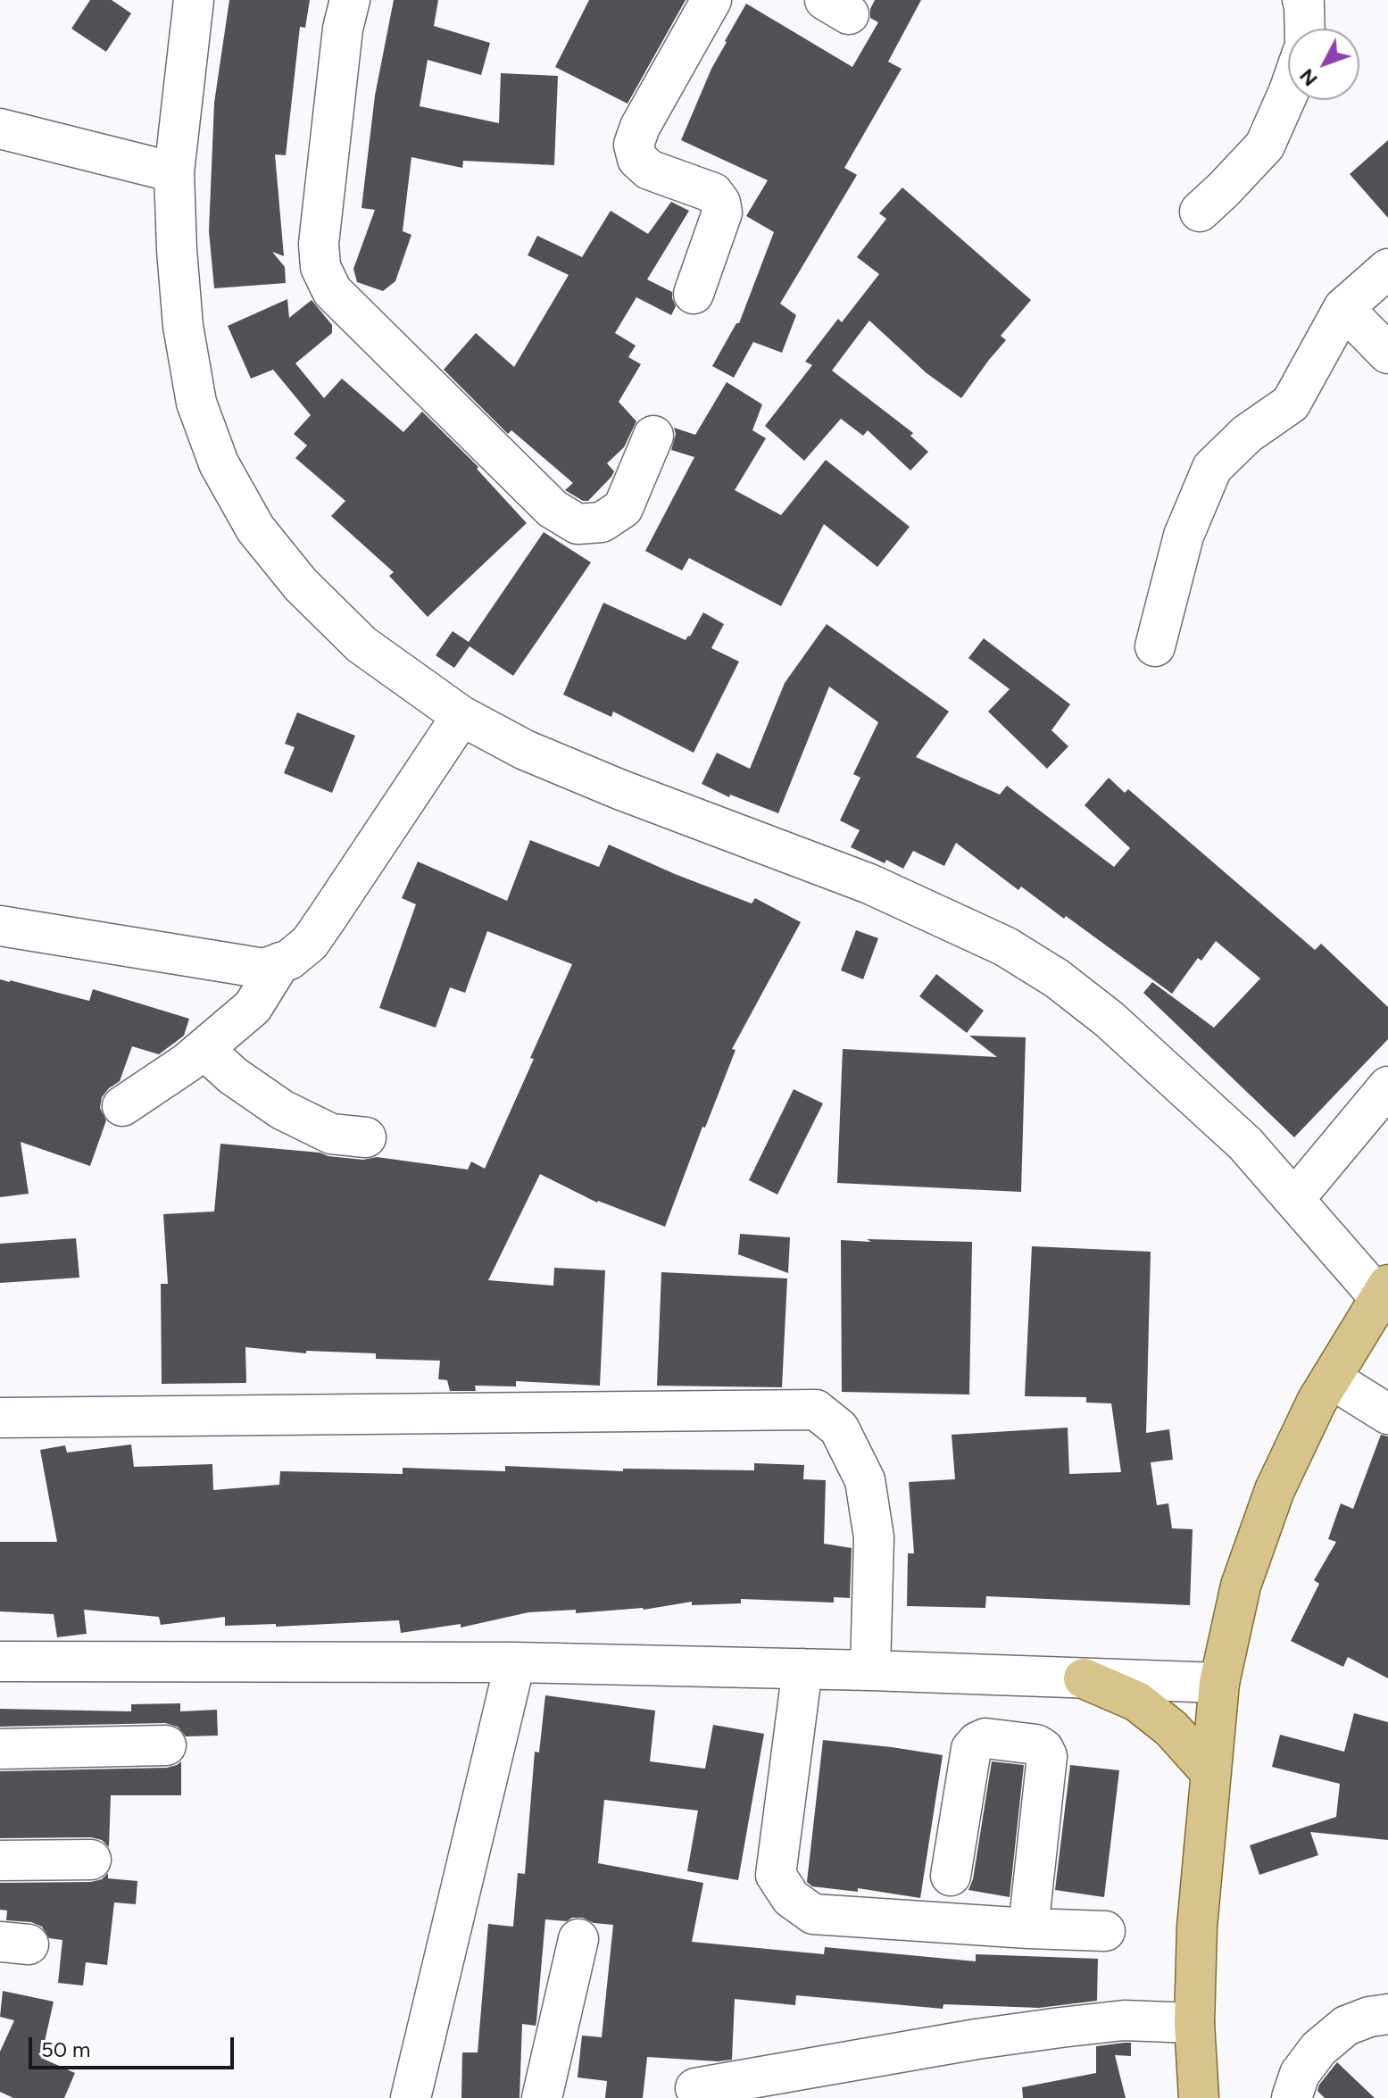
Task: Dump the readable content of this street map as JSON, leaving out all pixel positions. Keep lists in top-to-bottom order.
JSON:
{
  "scale_bar": "50 m",
  "north": "bottom left"
}
